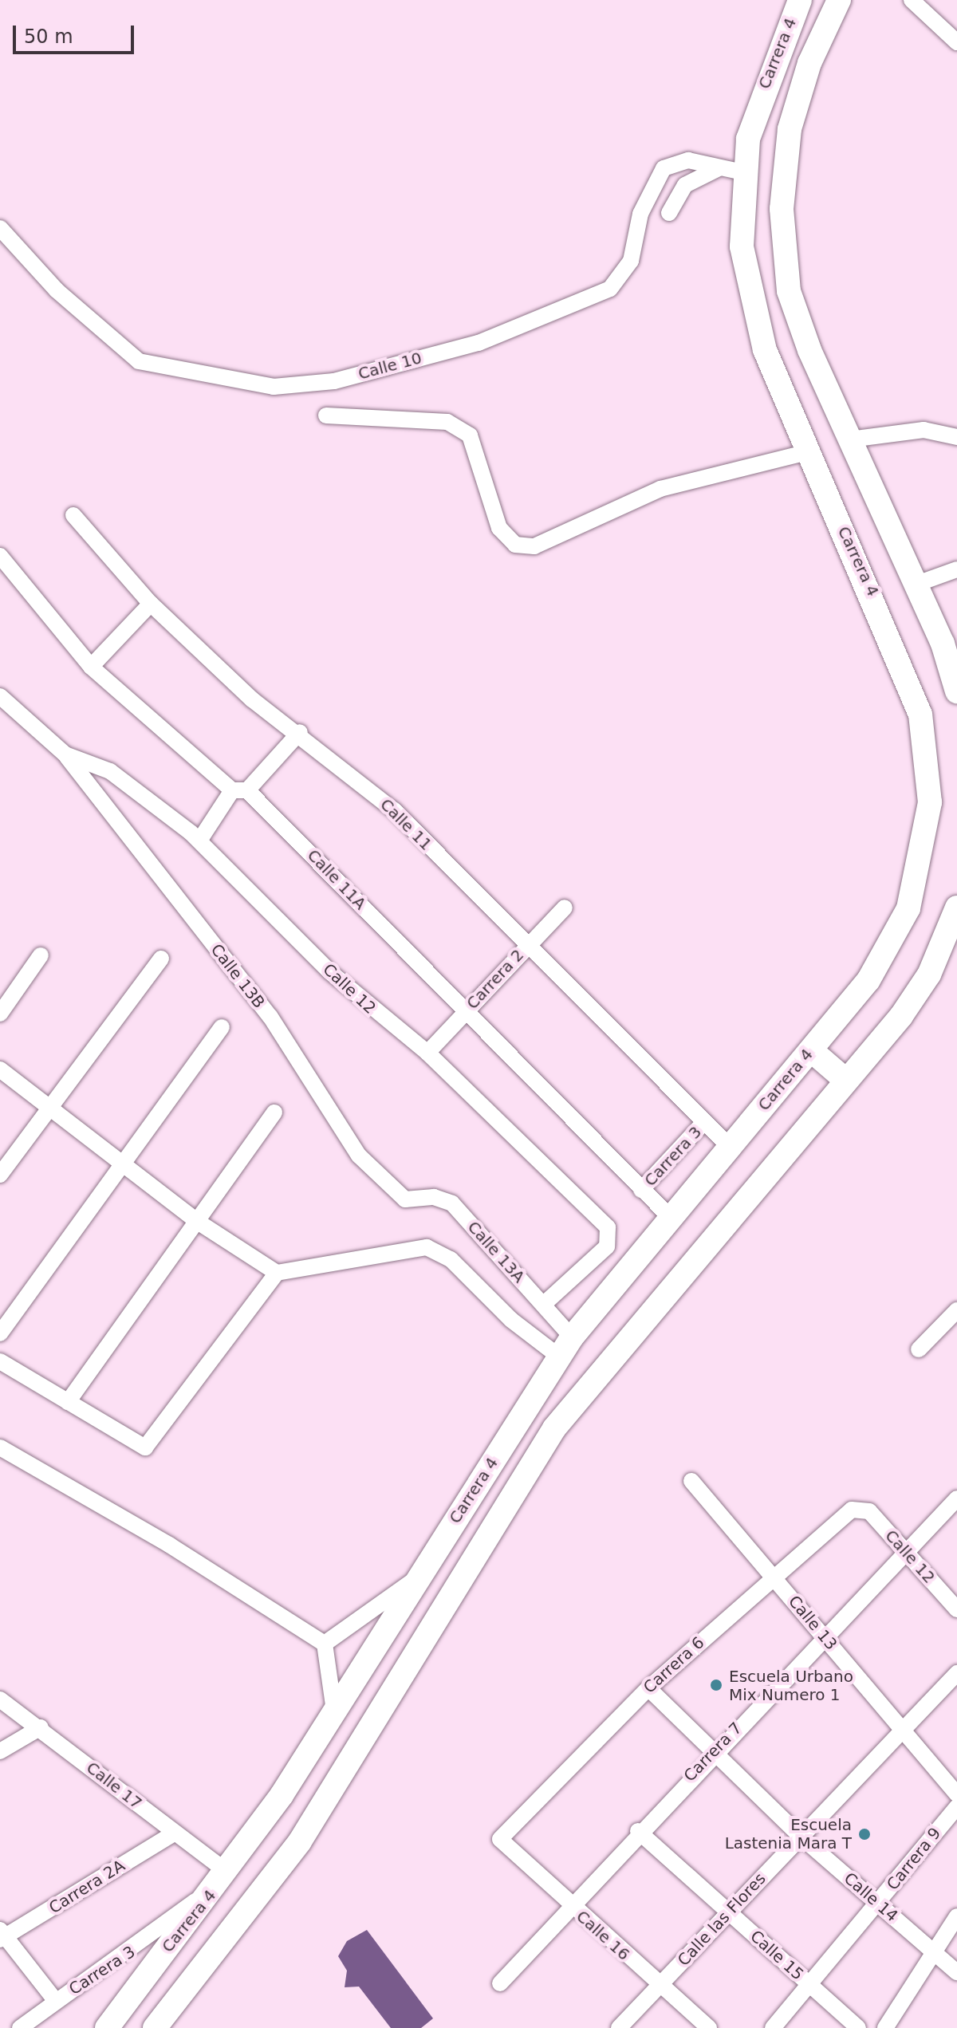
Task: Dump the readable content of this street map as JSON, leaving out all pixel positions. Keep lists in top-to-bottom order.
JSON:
{
  "streets": {
    "highway": ["Carrera 4"],
    "street": [
      "Calle 10",
      "Calle 11",
      "Calle 11A",
      "Calle 13B",
      "Carrera 2",
      "Calle 12",
      "Carrera 3",
      "Calle 13A",
      "Calle 13",
      "Carrera 6",
      "Carrera 7",
      "Calle 17",
      "Carrera 9",
      "Carrera 2A",
      "Calle 14",
      "Calle las Flores",
      "Calle 16",
      "Calle 15"
    ]
  },
  "crossings": [
    ["Carrera 4", "Calle 10"],
    ["Carrera 4", "Calle 11"],
    ["Carrera 4", "Calle 11A"],
    ["Carrera 4", "Carrera 3"],
    ["Carrera 4", "Calle 13A"],
    ["Carrera 4", "Calle 17"],
    ["Calle 11", "Carrera 2"],
    ["Calle 11", "Carrera 3"],
    ["Calle 11A", "Carrera 2"],
    ["Calle 11A", "Carrera 3"],
    ["Calle 13B", "Calle 12"],
    ["Calle 13B", "Calle 13A"],
    ["Carrera 2", "Calle 12"],
    ["Calle 12", "Calle 13A"],
    ["Calle 12", "Carrera 6"],
    ["Calle 12", "Carrera 7"],
    ["Carrera 3", "Calle 17"],
    ["Calle 13", "Carrera 6"],
    ["Calle 13", "Carrera 7"],
    ["Calle 13", "Calle las Flores"],
    ["Carrera 6", "Calle 14"],
    ["Carrera 6", "Calle 16"],
    ["Carrera 7", "Calle 14"],
    ["Carrera 7", "Calle 16"],
    ["Carrera 7", "Calle 15"],
    ["Calle 17", "Carrera 2A"],
    ["Carrera 9", "Calle 14"],
    ["Carrera 9", "Calle 15"],
    ["Calle 14", "Calle las Flores"],
    ["Calle las Flores", "Calle 16"],
    ["Calle las Flores", "Calle 15"]
  ],
  "places": ["Escuela Urbano Mix Numero 1", "Escuela Lastenia Mara T"],
  "scale_bar": "50 m"
}
